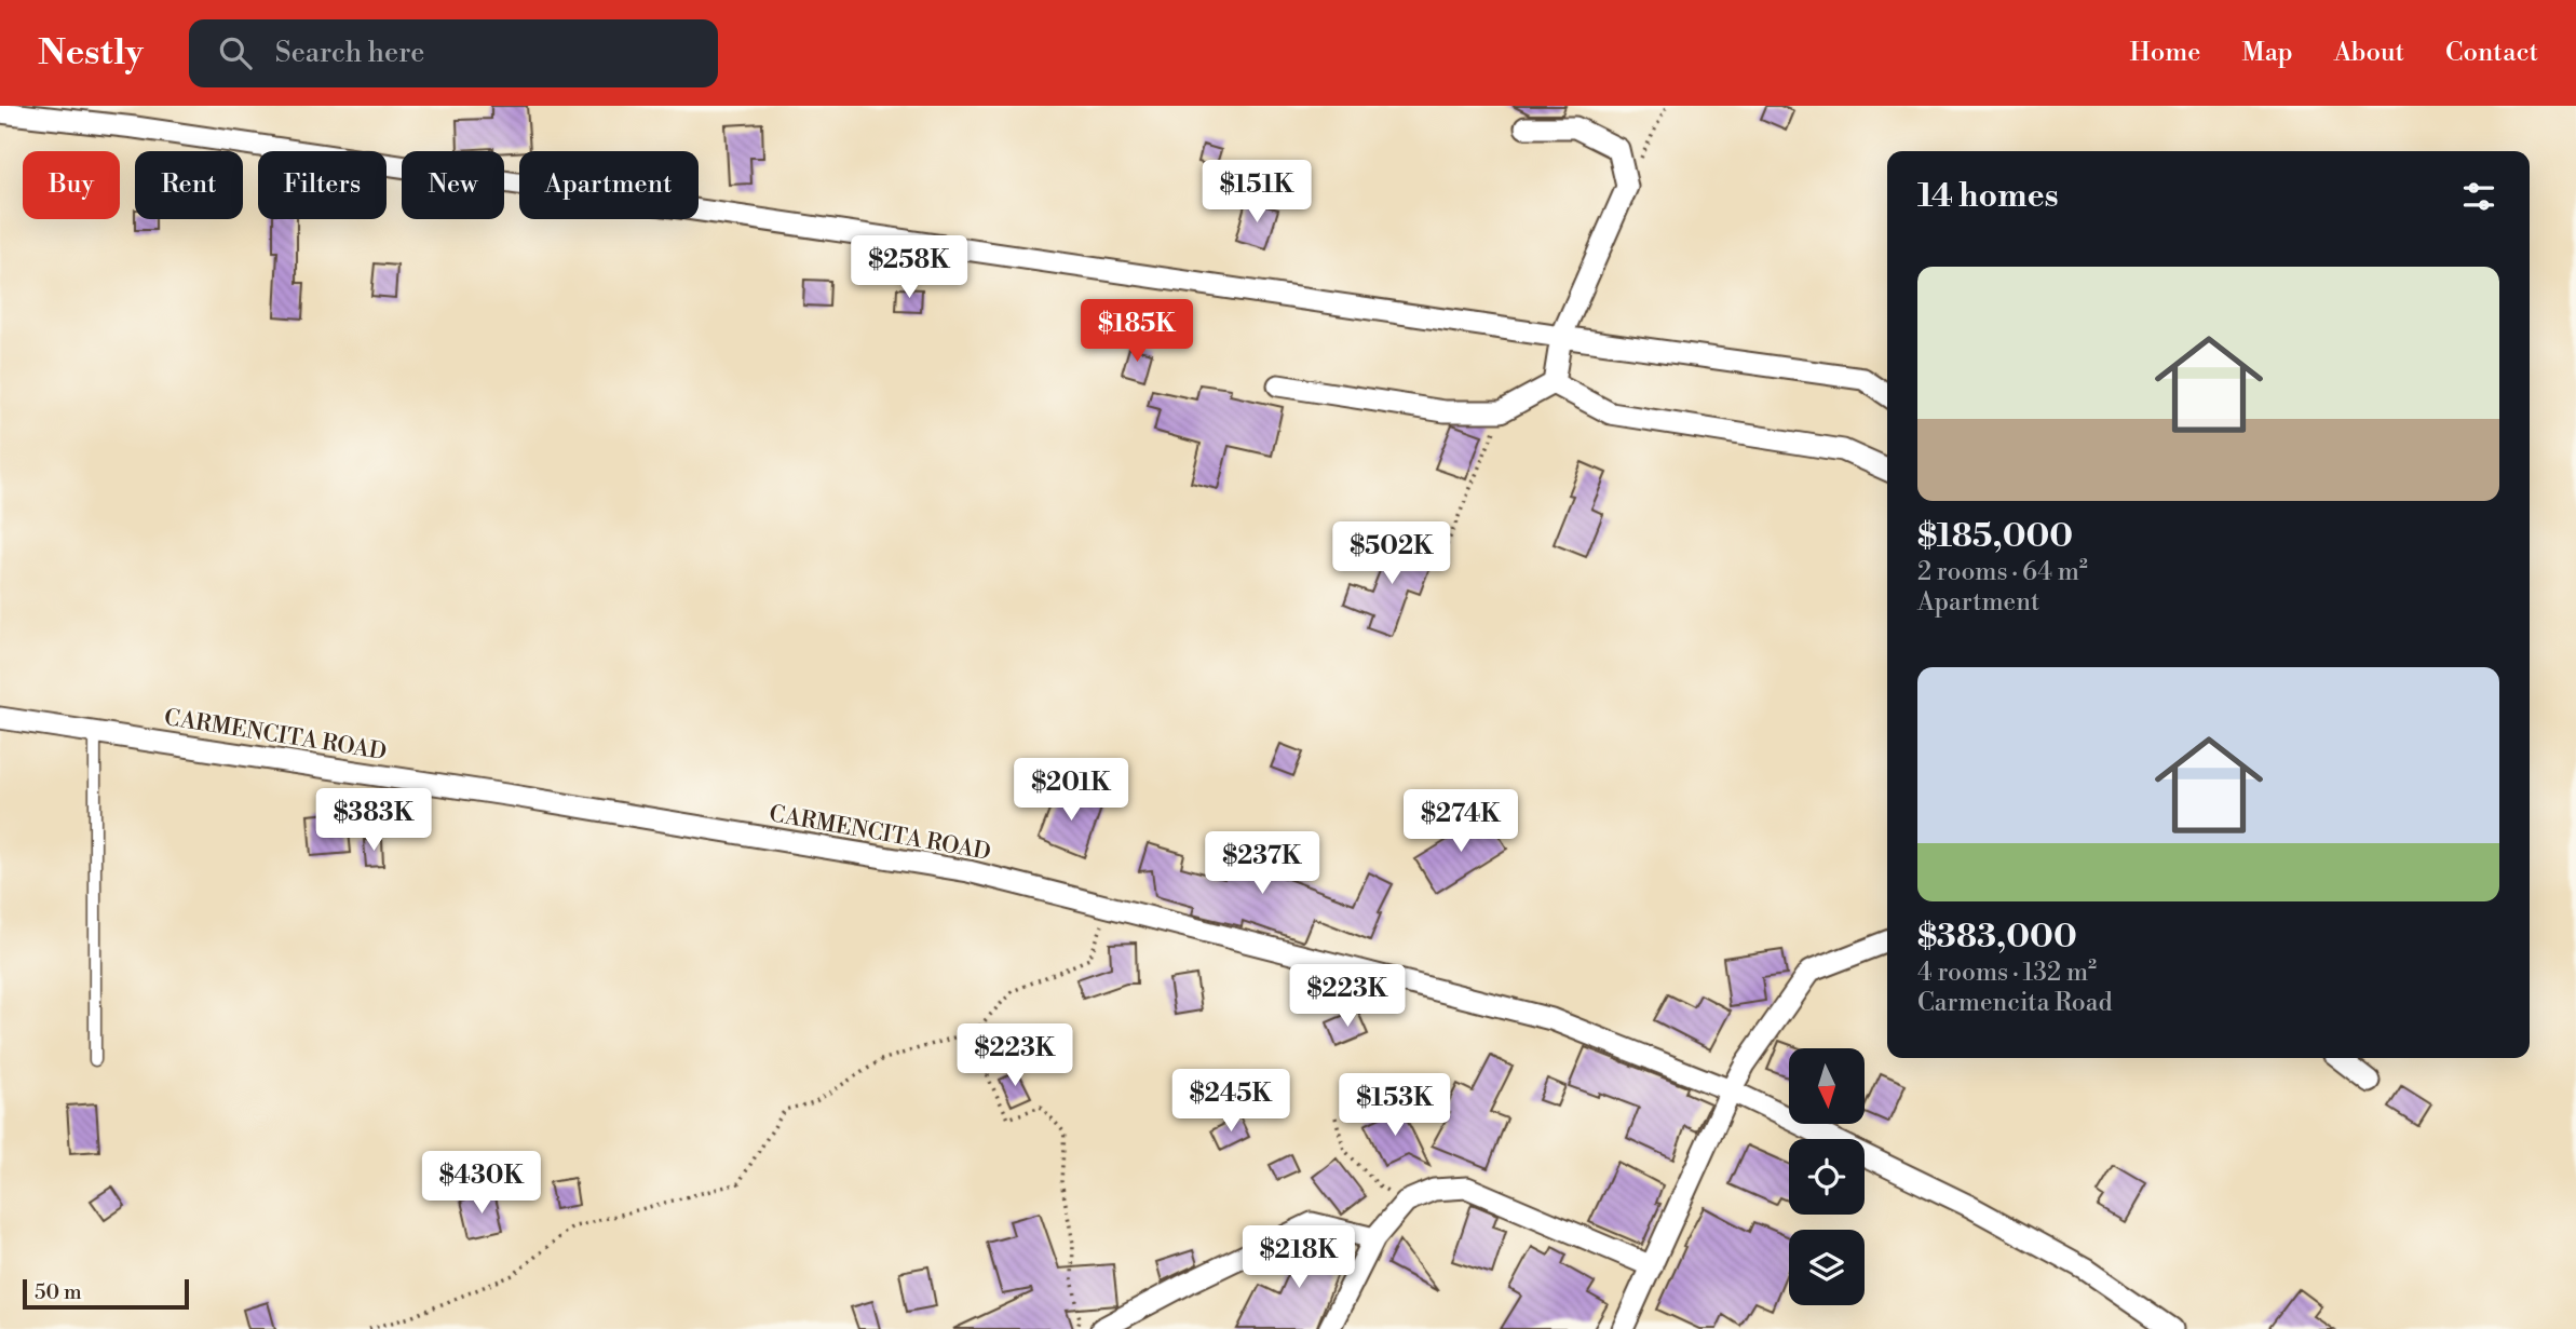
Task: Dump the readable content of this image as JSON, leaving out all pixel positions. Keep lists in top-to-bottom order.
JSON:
{
  "streets": {
    "street": ["CARMENCITA ROAD"]
  },
  "scale_bar": "50 m",
  "north": "bottom",
  "page": {
    "header": "Nestly",
    "search": "Search here",
    "nav": [
      "Home",
      "Map",
      "About",
      "Contact"
    ],
    "chip": [
      "Buy",
      "Rent",
      "Filters",
      "New",
      "Apartment"
    ],
    "heading": "14 homes",
    "price": [
      "$151K",
      "$258K",
      "$185K",
      "$502K",
      "$201K",
      "$383K",
      "$274K",
      "$237K",
      "$223K",
      "$223K",
      "$245K",
      "$153K",
      "$430K",
      "$218K"
    ],
    "list": [
      {
        "name": "$185,000",
        "note": "2 rooms · 64 m² · Apartment"
      },
      {
        "name": "$383,000",
        "note": "4 rooms · 132 m² · Carmencita Road"
      }
    ],
    "scale": "50 m"
  }
}
